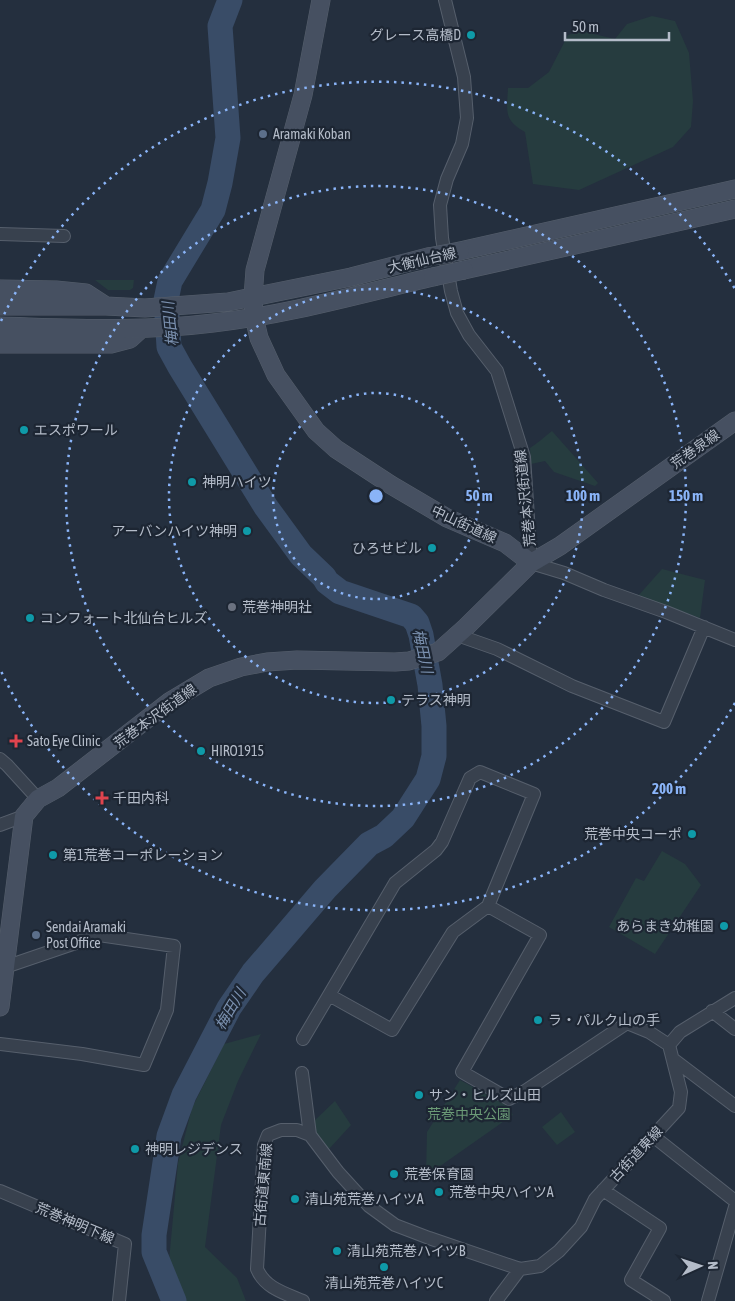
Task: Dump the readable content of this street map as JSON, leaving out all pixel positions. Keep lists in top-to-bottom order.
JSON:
{
  "streets": {
    "street": [
      "大衡仙台線",
      "荒巻泉線",
      "荒巻本沢街道線",
      "中山街道線",
      "古街道東線",
      "古街道東南線",
      "荒巻神明下線"
    ]
  },
  "crossings": [
    ["大衡仙台線", "中山街道線"],
    ["荒巻泉線", "荒巻本沢街道線"],
    ["荒巻泉線", "中山街道線"],
    ["荒巻本沢街道線", "中山街道線"]
  ],
  "water": ["梅田川"],
  "parks": ["荒巻中央公園"],
  "places": {
    "other": [
      "グレース高橋D",
      "Aramaki Koban",
      "エスポワール",
      "神明ハイツ",
      "アーバンハイツ神明",
      "ひろせビル",
      "荒巻神明社",
      "コンフォート北仙台ヒルズ",
      "テラス神明",
      "HIRO1915",
      "荒巻中央コーポ",
      "第1荒巻コーポレーション",
      "あらまき幼稚園",
      "Sendai Aramaki Post Office",
      "ラ・パルク山の手",
      "サン・ヒルズ山田",
      "神明レジデンス",
      "荒巻保育園",
      "荒巻中央ハイツA",
      "清山苑荒巻ハイツA",
      "清山苑荒巻ハイツB",
      "清山苑荒巻ハイツC"
    ],
    "health": ["Sato Eye Clinic", "千田内科"]
  },
  "scale_bar": "50 m",
  "north": "right",
  "rings": [
    "50 m",
    "100 m",
    "150 m",
    "200 m"
  ]
}
